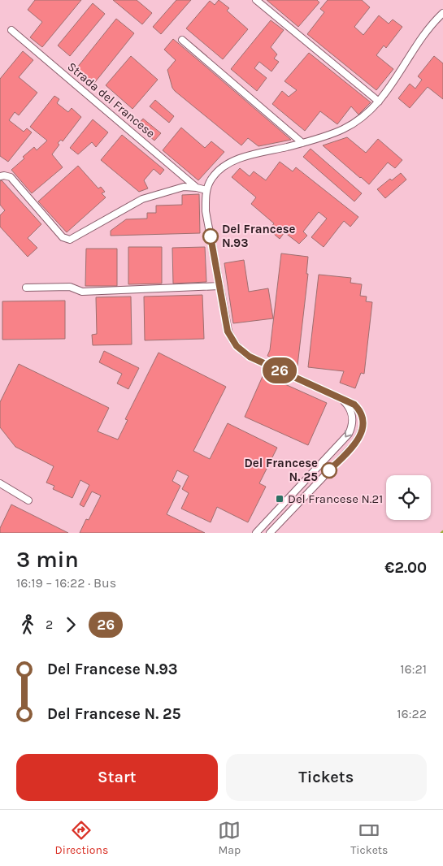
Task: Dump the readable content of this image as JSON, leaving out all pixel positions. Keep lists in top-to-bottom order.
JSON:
{
  "streets": {
    "street": ["Strada del Francese"]
  },
  "places": {
    "other": ["Del Francese N.93", "Del Francese N. 25"],
    "transit": ["Del Francese N.21"]
  },
  "lines": ["bus line 26"],
  "page": {
    "on_map": "26",
    "heading": ["3 min", "16:19 – 16:22 · Bus", "€2.00"],
    "legs": ["2", "26"],
    "list": [
      {
        "name": "Del Francese N.93",
        "value": "16:21"
      },
      {
        "name": "Del Francese N. 25",
        "value": "16:22"
      }
    ],
    "buttons": ["Start", "Tickets"],
    "tabs": ["Directions", "Map", "Tickets"]
  }
}
